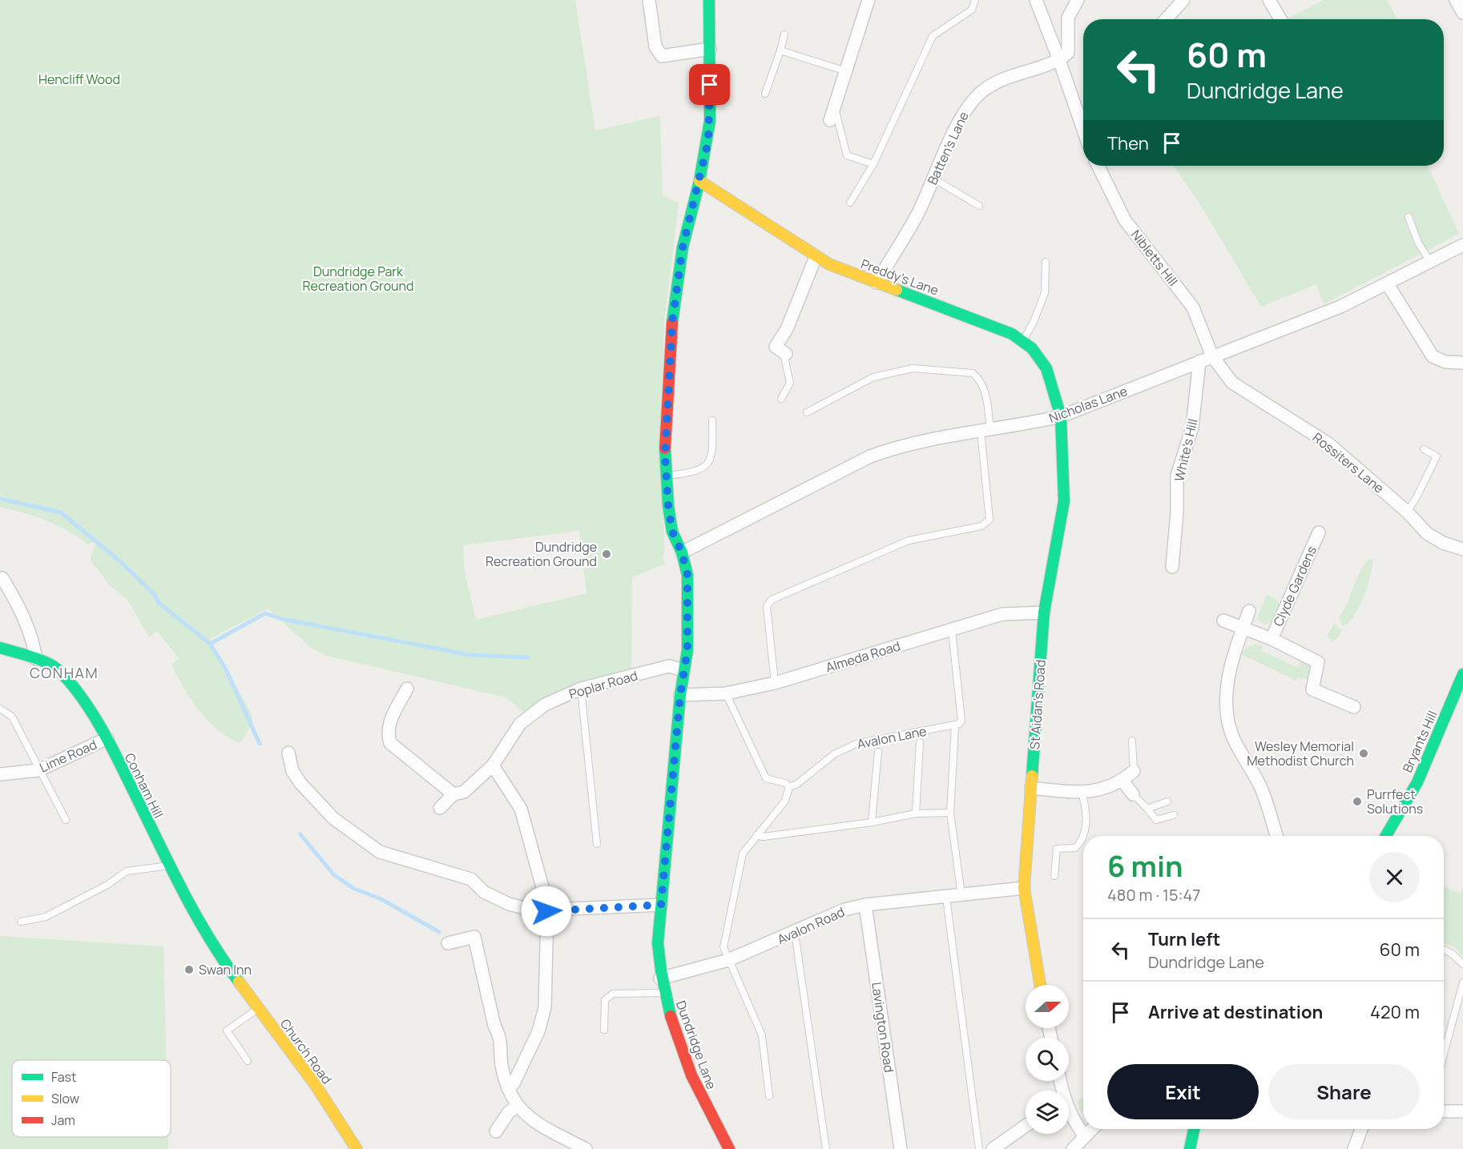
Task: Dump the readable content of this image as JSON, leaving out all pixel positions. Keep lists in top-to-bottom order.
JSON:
{
  "streets": {
    "street": [
      "Batten's Lane",
      "Nibletts Hill",
      "Preddy's Lane",
      "Nicholas Lane",
      "White's Hill",
      "Rossiters Lane",
      "Clyde Gardens",
      "Almeda Road",
      "Poplar Road",
      "St Aidan's Road",
      "Bryants Hill",
      "Lime Road",
      "Conham Hill",
      "Avalon Road",
      "Lavington Road",
      "Dundridge Lane",
      "Church Road"
    ],
    "lane": ["Avalon Lane"]
  },
  "crossings": [
    ["Batten's Lane", "Preddy's Lane"],
    ["Nibletts Hill", "Nicholas Lane"],
    ["Nibletts Hill", "Rossiters Lane"],
    ["Preddy's Lane", "Nicholas Lane"],
    ["Preddy's Lane", "St Aidan's Road"],
    ["Preddy's Lane", "Dundridge Lane"],
    ["Nicholas Lane", "White's Hill"],
    ["Nicholas Lane", "Rossiters Lane"],
    ["Nicholas Lane", "St Aidan's Road"],
    ["Nicholas Lane", "Dundridge Lane"],
    ["Almeda Road", "St Aidan's Road"],
    ["Almeda Road", "Dundridge Lane"],
    ["Poplar Road", "Dundridge Lane"],
    ["St Aidan's Road", "Avalon Road"],
    ["Lime Road", "Conham Hill"],
    ["Conham Hill", "Church Road"],
    ["Avalon Road", "Lavington Road"],
    ["Avalon Road", "Dundridge Lane"]
  ],
  "districts": ["CONHAM"],
  "parks": ["Hencliff Wood", "Dundridge Park Recreation Ground"],
  "places": [
    "Dundridge Recreation Ground",
    "Wesley Memorial Methodist Church",
    "Purrfect Solutions",
    "Swan Inn"
  ],
  "legend": ["Fast", "Slow", "Jam"],
  "north": "right",
  "page": {
    "turn": ["60 m", "Dundridge Lane"],
    "then": "Then",
    "heading": ["6 min", "480 m · 15:47"],
    "list": [
      {
        "name": "Turn left",
        "note": "Dundridge Lane",
        "value": "60 m"
      },
      {
        "name": "Arrive at destination",
        "value": "420 m"
      }
    ],
    "buttons": ["Exit", "Share"]
  }
}
